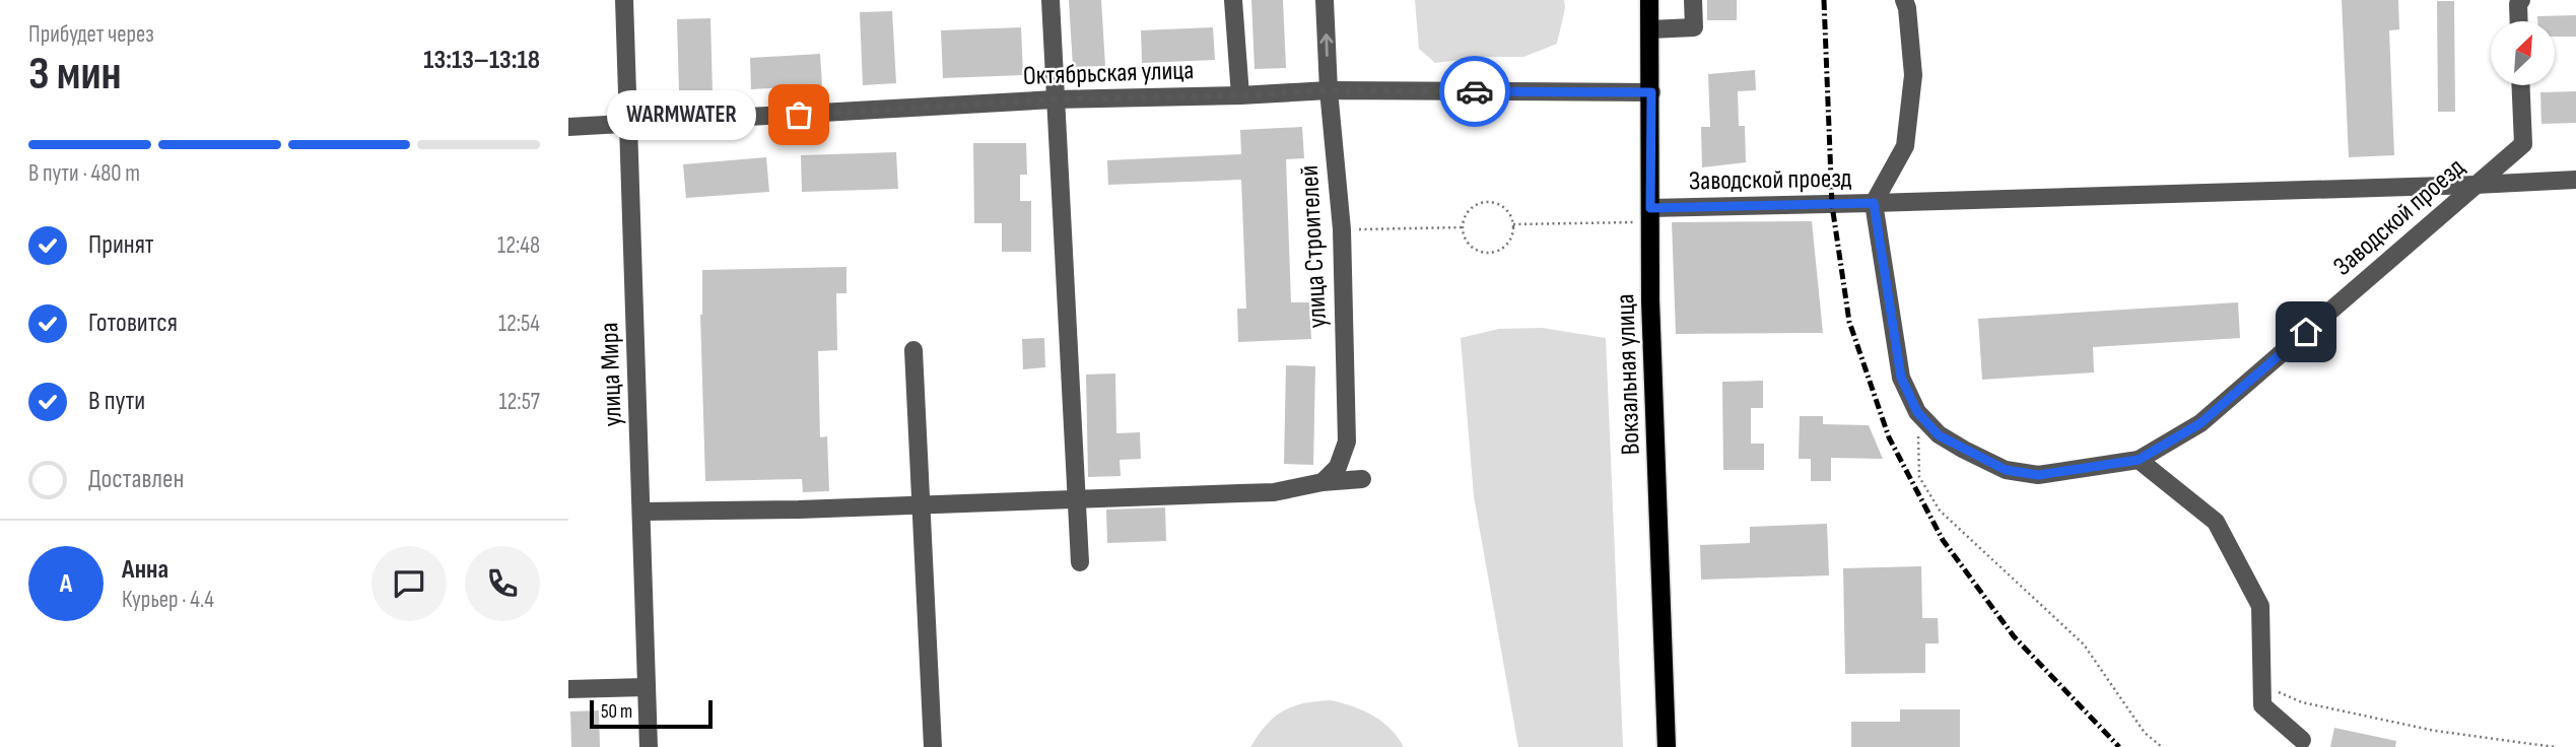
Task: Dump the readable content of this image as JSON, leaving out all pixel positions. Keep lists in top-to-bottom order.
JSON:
{
  "streets": {
    "main road": ["Вокзальная улица"],
    "street": [
      "Октябрьская улица",
      "Заводской проезд",
      "улица Строителей",
      "улица Мира"
    ]
  },
  "crossings": [
    ["Октябрьская улица", "улица Строителей"],
    ["Октябрьская улица", "улица Мира"],
    ["Октябрьская улица", "Вокзальная улица"],
    ["Заводской проезд", "Вокзальная улица"]
  ],
  "places": ["WARMWATER"],
  "scale_bar": "50 m",
  "north": "top right",
  "page": {
    "heading": ["3 мин", "Прибудет через", "13:13–13:18"],
    "panel": ["Анна", "Курьер · 4.4"],
    "bubble": "WARMWATER",
    "bar": "В пути · 480 m",
    "list": [
      ["Принят", "12:48"],
      ["Готовится", "12:54"],
      ["В пути", "12:57"],
      "Доставлен"
    ],
    "round": "А",
    "scale": "50 m"
  }
}
